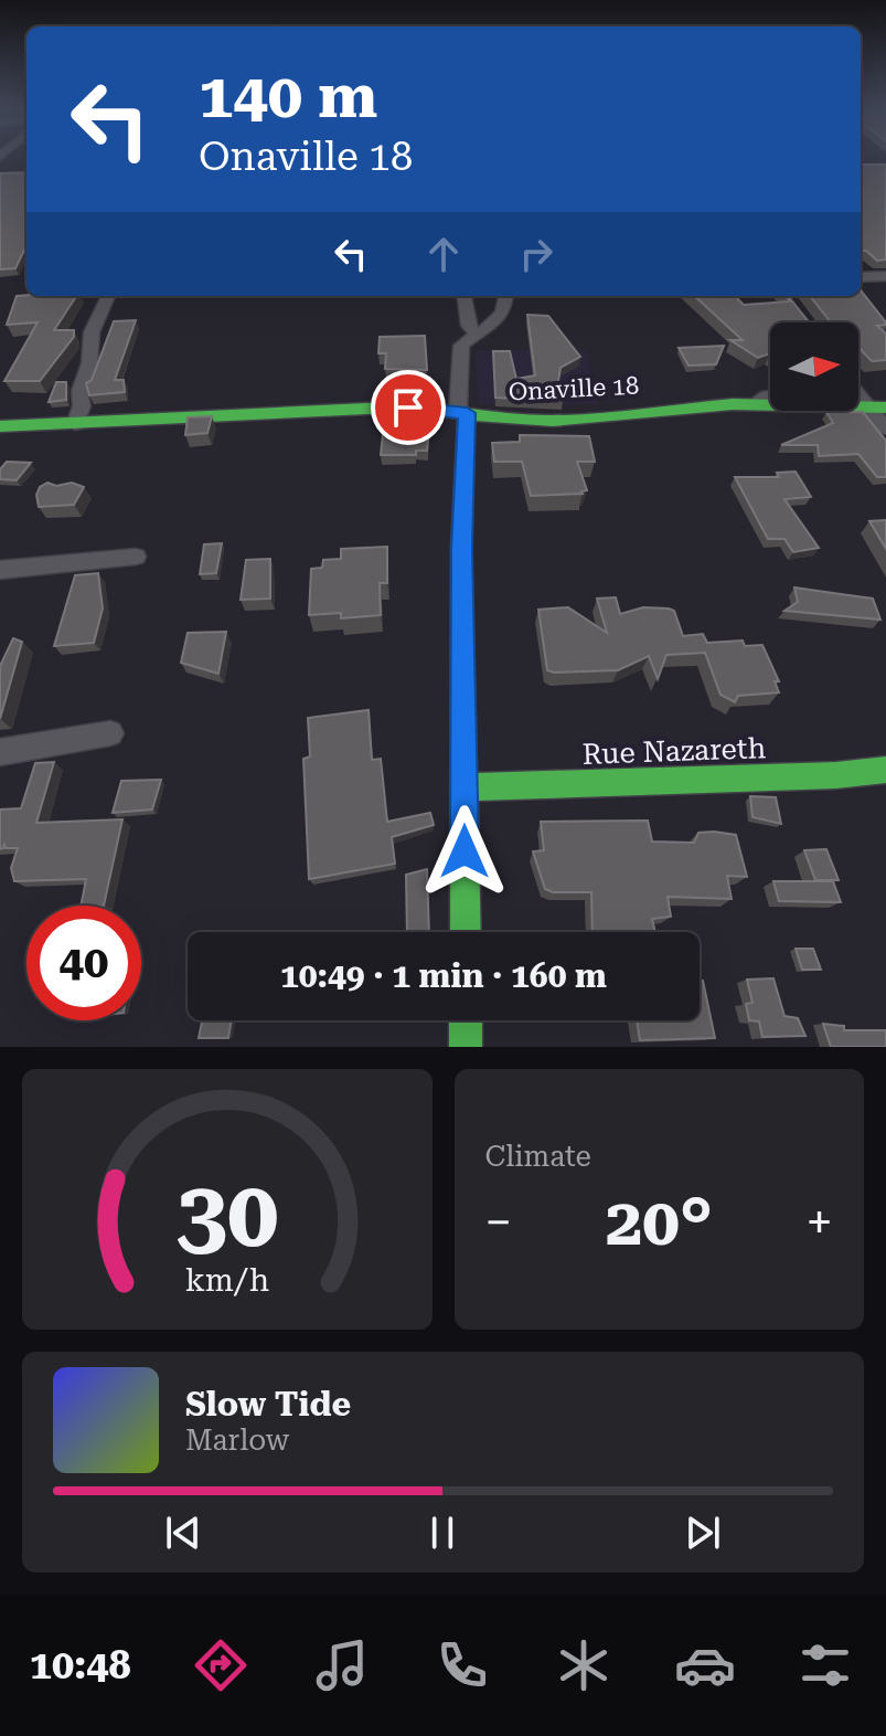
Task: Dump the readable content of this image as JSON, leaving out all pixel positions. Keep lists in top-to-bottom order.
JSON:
{
  "streets": {
    "street": ["Onaville 18", "Rue Nazareth"]
  },
  "north": "right",
  "page": {
    "turn": ["140 m", "Onaville 18"],
    "limit": "40",
    "trip": "10:49 · 1 min · 160 m",
    "tile": "Climate",
    "heat": ["−", "20°", "+"],
    "song": ["Slow Tide", "Marlow"],
    "tabs": "10:48",
    "gauge": ["30", "km/h"]
  }
}
